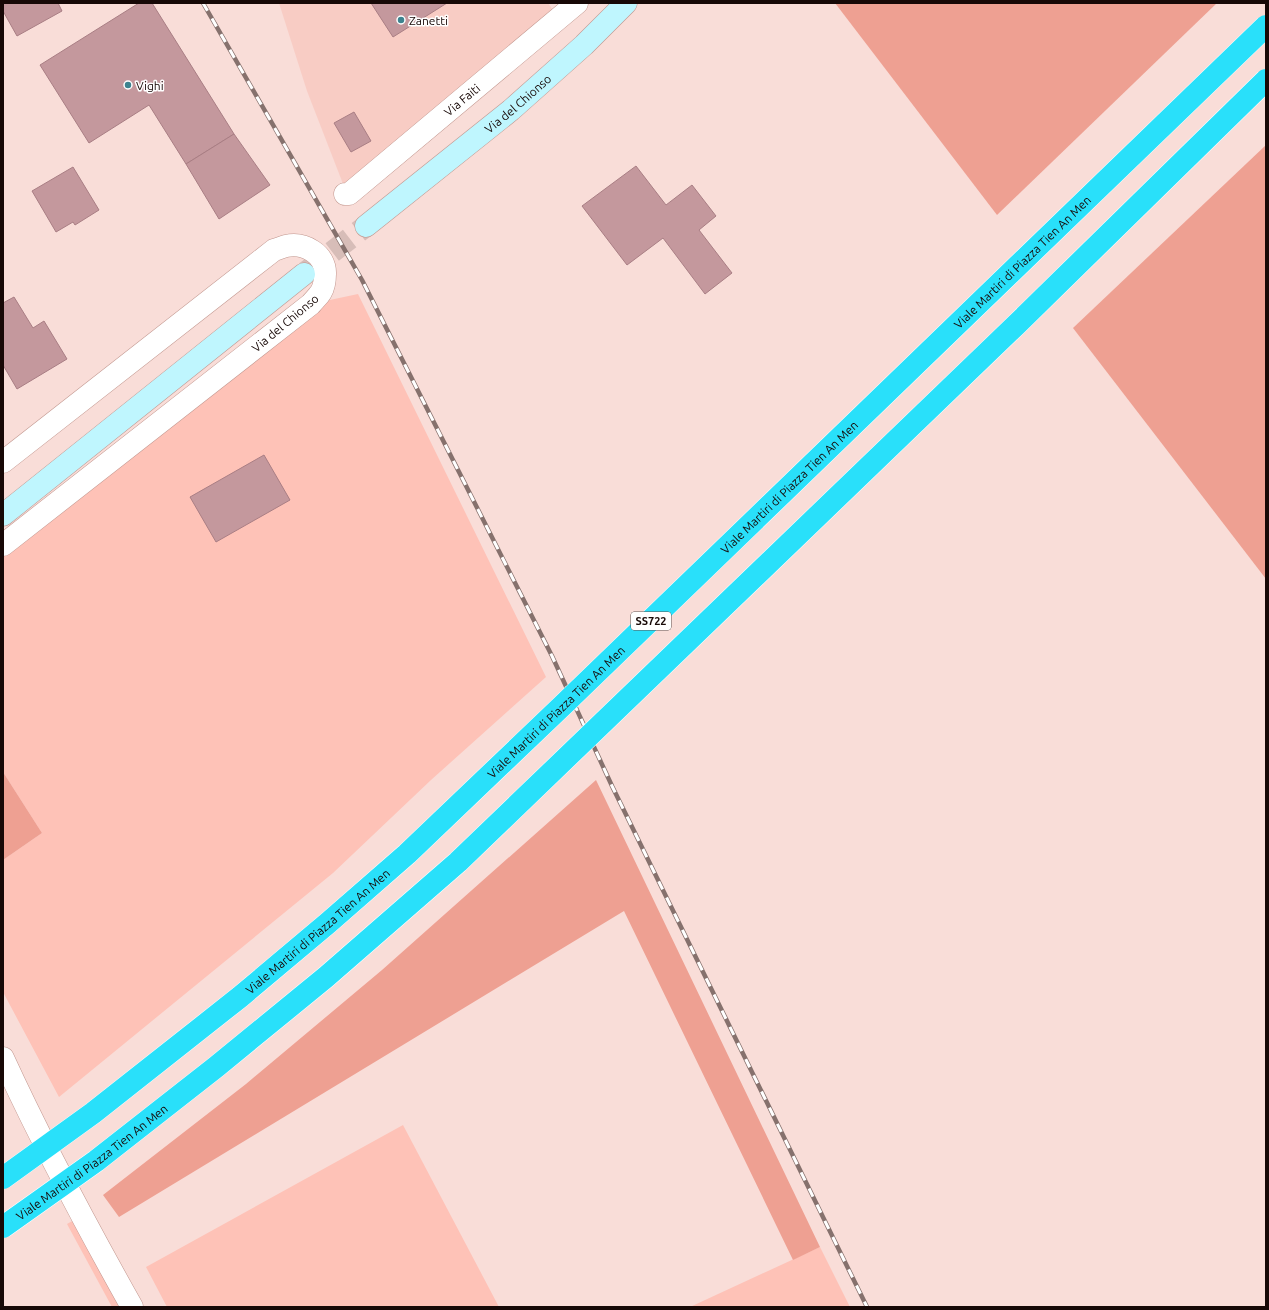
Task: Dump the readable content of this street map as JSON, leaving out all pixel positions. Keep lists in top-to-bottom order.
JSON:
{
  "streets": {
    "highway": ["Viale Martiri di Piazza Tien An Men", "SS722"],
    "main road": ["Via del Chionso"],
    "street": ["Via Faiti"]
  },
  "places": ["Zanetti", "Vighi"]
}
